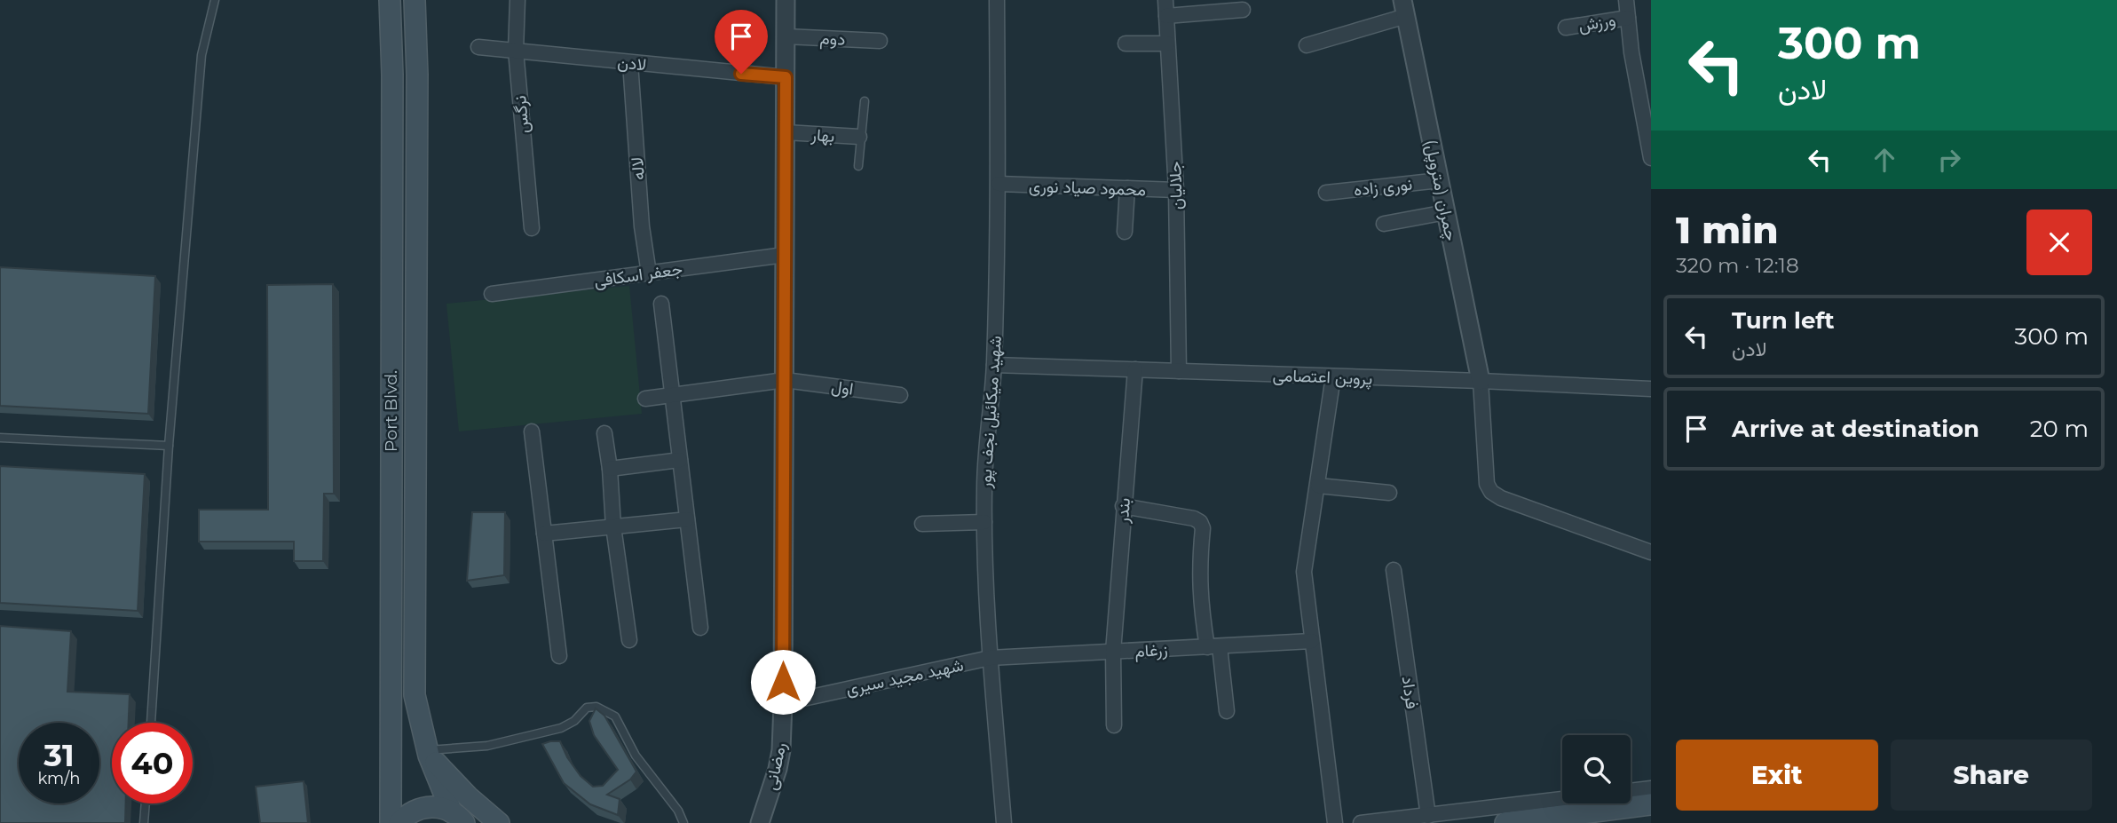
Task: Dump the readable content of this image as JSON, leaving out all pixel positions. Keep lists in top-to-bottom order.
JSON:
{
  "streets": {
    "main road": ["Port Blvd."],
    "street": [
      "ورزش",
      "دوم",
      "لادن",
      "نرگس",
      "بهار",
      "لاله",
      "جلالیان",
      "نوری زاده",
      "محمود صیاد نوری",
      "چمران (متروپل)",
      "جعفر اسکافی",
      "پروین اعتصامی",
      "اول",
      "شهید میکائیل نجف پور",
      "بندر",
      "زرغام",
      "شهید مجید سیری",
      "فرداد",
      "رمضانی"
    ]
  },
  "crossings": [
    ["دوم", "رمضانی"],
    ["لادن", "نرگس"],
    ["لادن", "لاله"],
    ["لادن", "رمضانی"],
    ["بهار", "رمضانی"],
    ["لاله", "جعفر اسکافی"],
    ["جلالیان", "محمود صیاد نوری"],
    ["جلالیان", "پروین اعتصامی"],
    ["نوری زاده", "چمران (متروپل)"],
    ["محمود صیاد نوری", "شهید میکائیل نجف پور"],
    ["چمران (متروپل)", "پروین اعتصامی"],
    ["جعفر اسکافی", "رمضانی"],
    ["پروین اعتصامی", "شهید میکائیل نجف پور"],
    ["پروین اعتصامی", "بندر"],
    ["اول", "رمضانی"],
    ["شهید میکائیل نجف پور", "زرغام"],
    ["شهید میکائیل نجف پور", "شهید مجید سیری"],
    ["بندر", "زرغام"],
    ["زرغام", "شهید مجید سیری"],
    ["شهید مجید سیری", "رمضانی"]
  ],
  "page": {
    "turn": ["300 m", "لادن"],
    "heading": ["1 min", "320 m · 12:18"],
    "list": [
      {
        "name": "Turn left",
        "note": "لادن",
        "value": "300 m"
      },
      {
        "name": "Arrive at destination",
        "value": "20 m"
      }
    ],
    "speed": "31 km/h",
    "limit": "40",
    "buttons": ["Exit", "Share"]
  }
}
